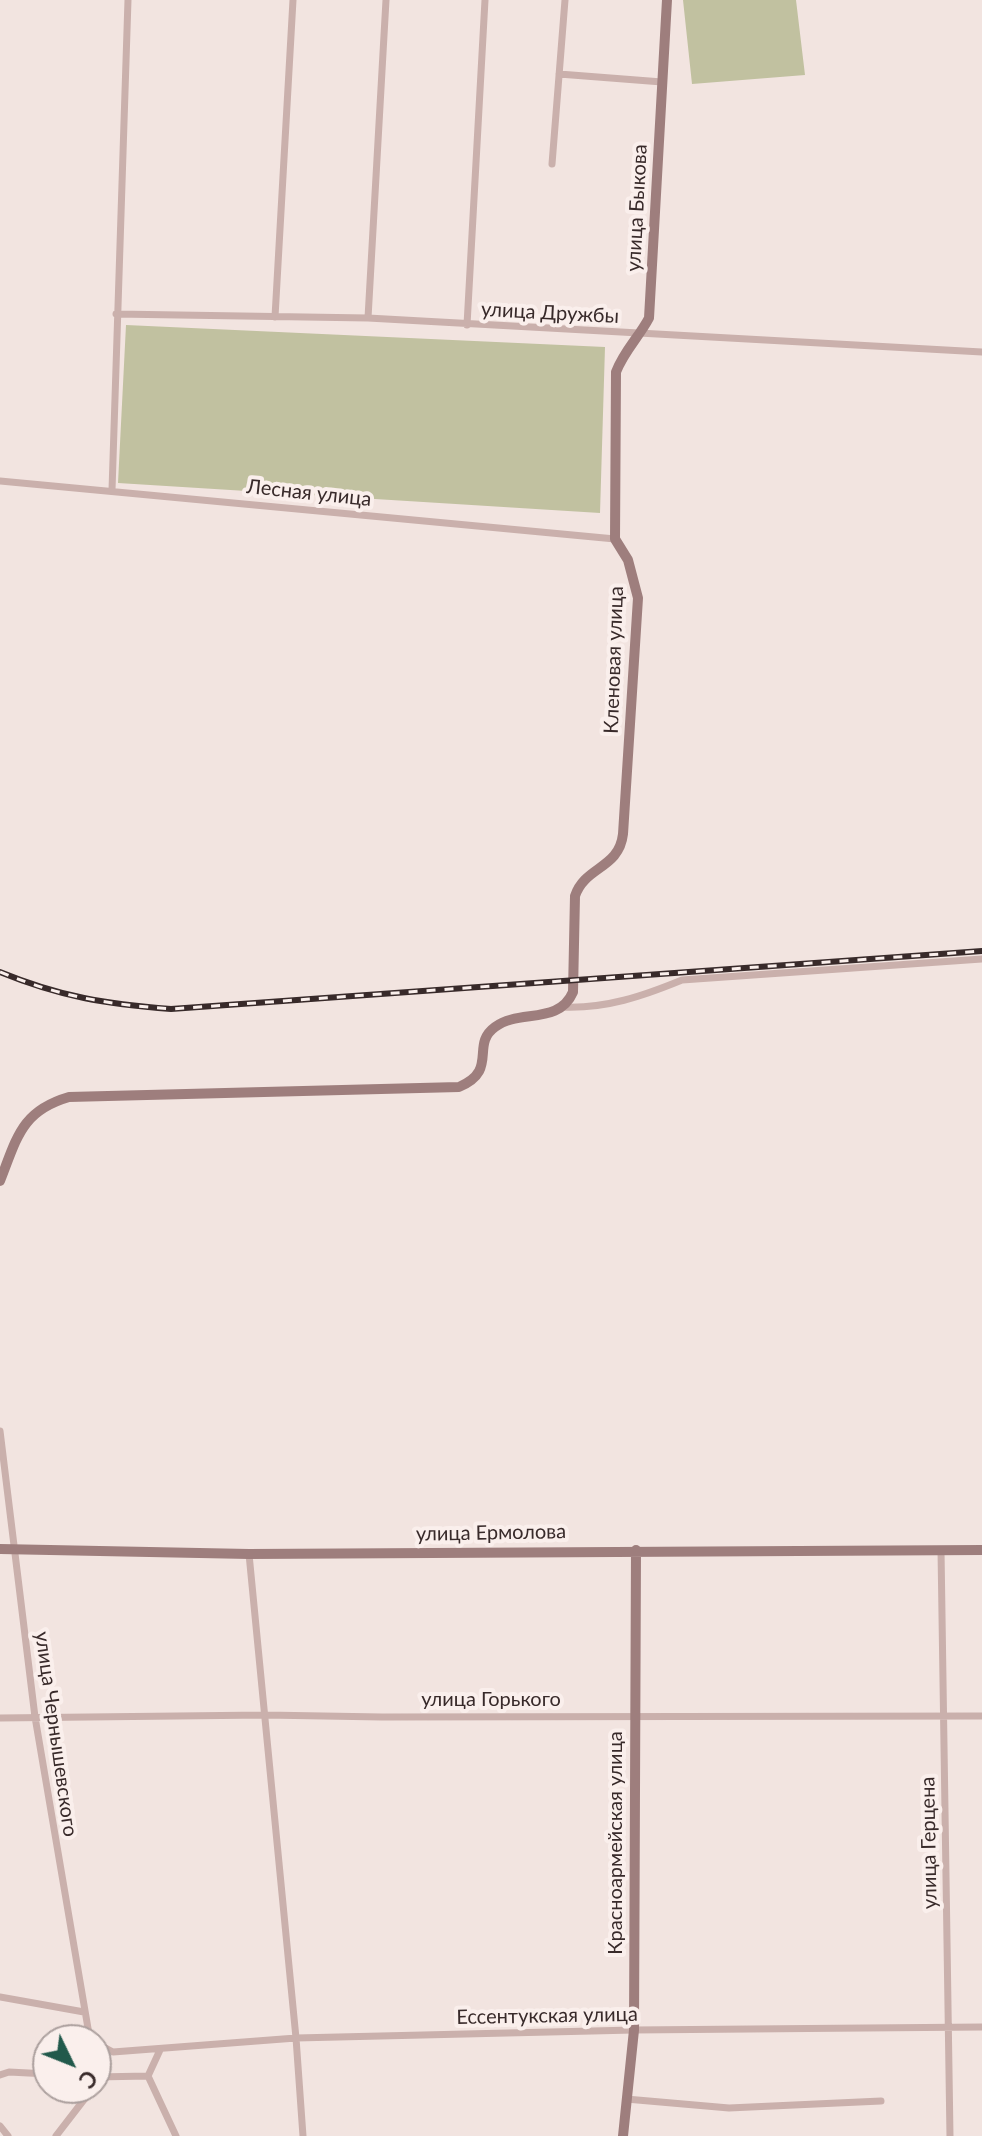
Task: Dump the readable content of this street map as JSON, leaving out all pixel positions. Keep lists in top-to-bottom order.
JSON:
{
  "streets": {
    "street": [
      "улица Быкова",
      "улица Дружбы",
      "Лесная улица",
      "Кленовая улица",
      "улица Ермолова",
      "улица Горького",
      "улица Чернышевского",
      "Красноармейская улица",
      "улица Герцена",
      "Ессентукская улица"
    ]
  },
  "crossings": [
    ["улица Быкова", "улица Дружбы"],
    ["улица Быкова", "Кленовая улица"],
    ["улица Дружбы", "Кленовая улица"],
    ["Лесная улица", "Кленовая улица"],
    ["улица Ермолова", "улица Чернышевского"],
    ["улица Ермолова", "Красноармейская улица"],
    ["улица Ермолова", "улица Герцена"],
    ["улица Горького", "улица Чернышевского"],
    ["улица Горького", "Красноармейская улица"],
    ["улица Горького", "улица Герцена"],
    ["Красноармейская улица", "Ессентукская улица"],
    ["улица Герцена", "Ессентукская улица"]
  ],
  "north": "bottom right"
}
